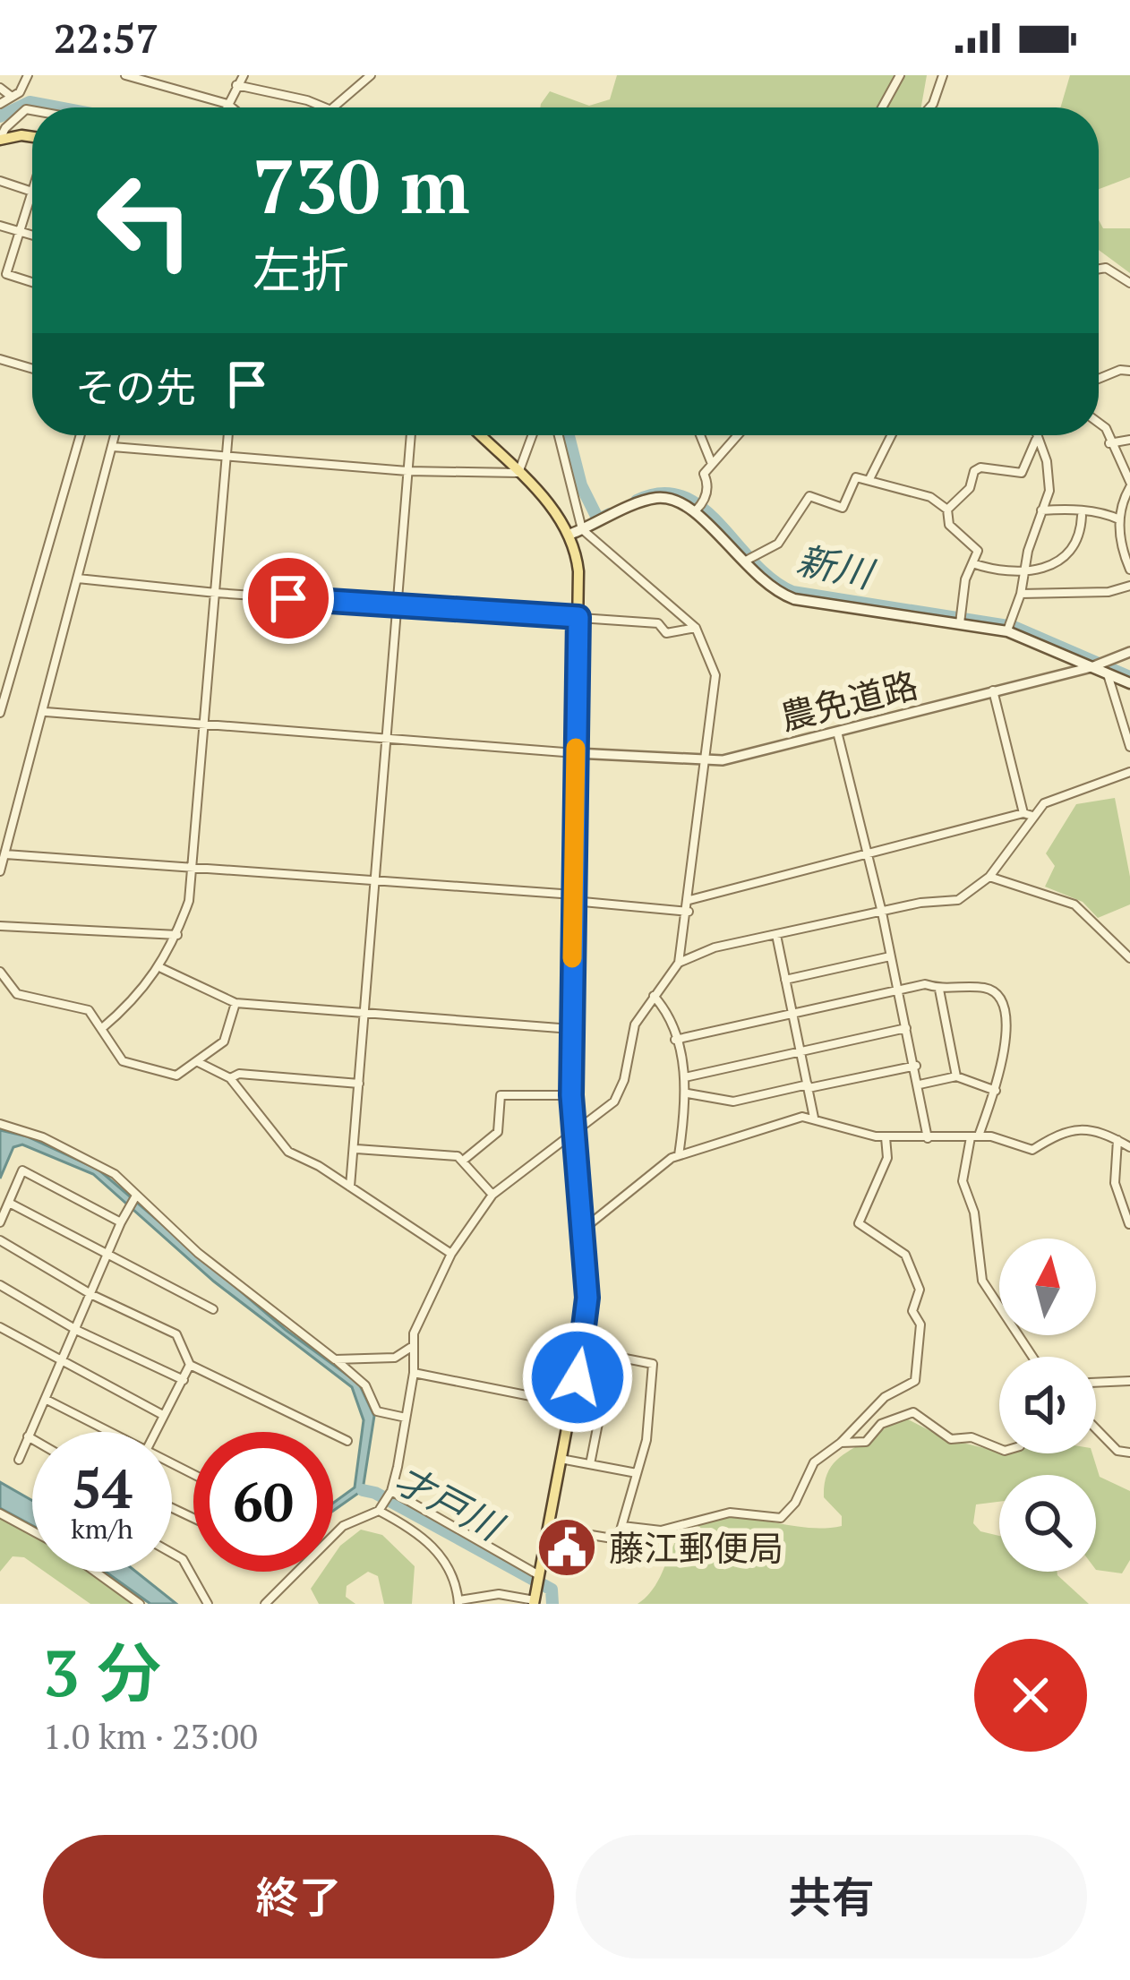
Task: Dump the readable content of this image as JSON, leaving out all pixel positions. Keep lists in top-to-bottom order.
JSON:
{
  "streets": {
    "street": ["農免道路"]
  },
  "water": ["新川", "才戸川"],
  "places": {
    "public building": ["藤江郵便局"]
  },
  "north": "top",
  "page": {
    "status": "22:57",
    "turn": ["730 m", "左折"],
    "then": "その先",
    "speed": "54 km/h",
    "limit": "60",
    "heading": ["3 分", "1.0 km · 23:00"],
    "buttons": ["終了", "共有"]
  }
}
